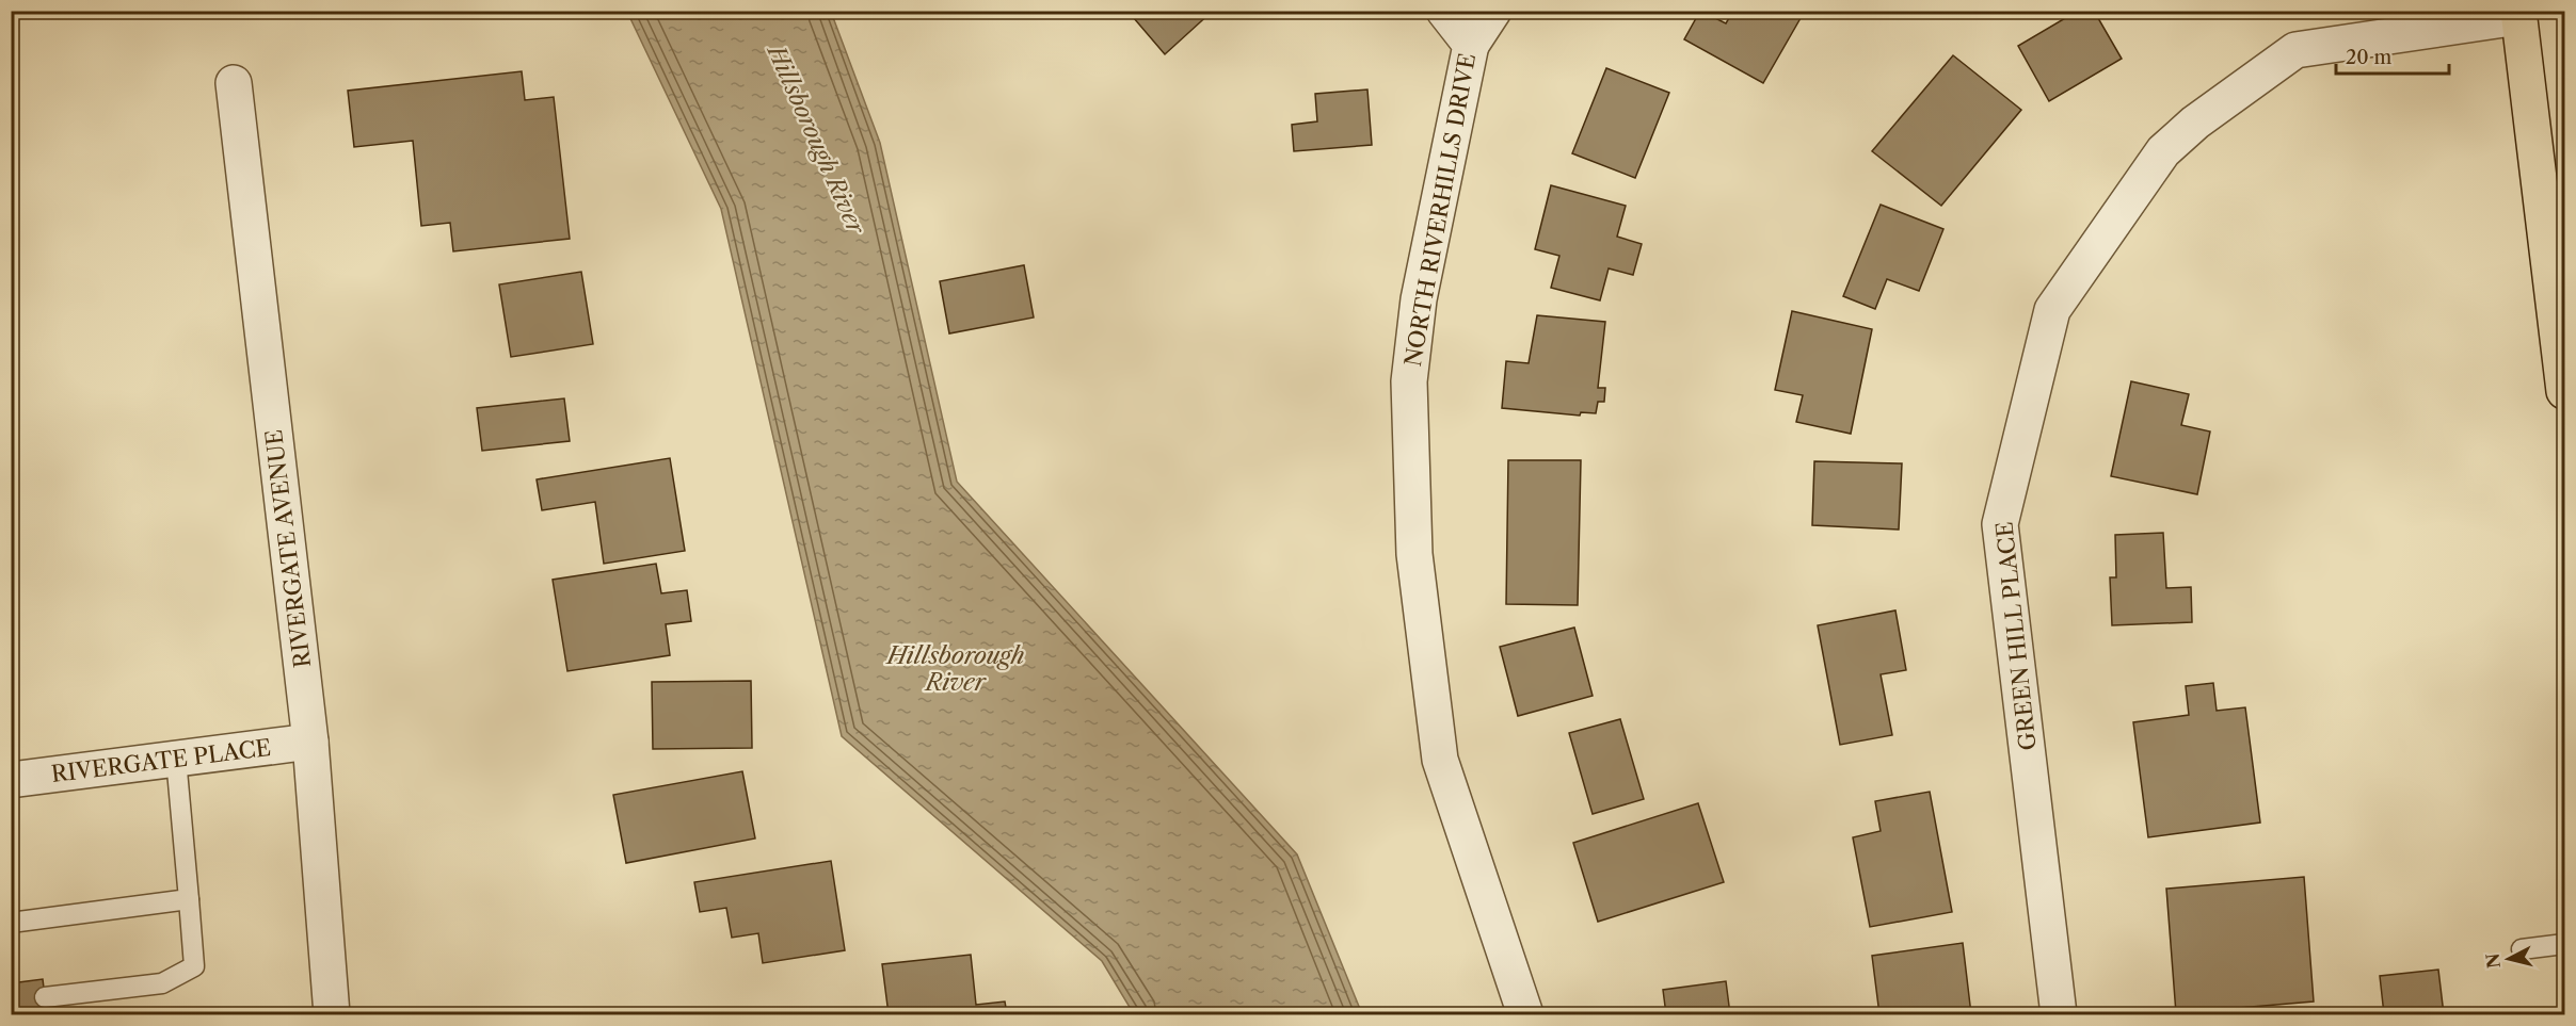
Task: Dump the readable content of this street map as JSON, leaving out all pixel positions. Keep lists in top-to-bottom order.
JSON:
{
  "streets": {
    "street": [
      "NORTH RIVERHILLS DRIVE",
      "RIVERGATE AVENUE",
      "GREEN HILL PLACE",
      "RIVERGATE PLACE"
    ]
  },
  "crossings": [
    ["RIVERGATE AVENUE", "RIVERGATE PLACE"]
  ],
  "water": ["Hillsborough River"],
  "scale_bar": "20 m",
  "north": "left"
}
